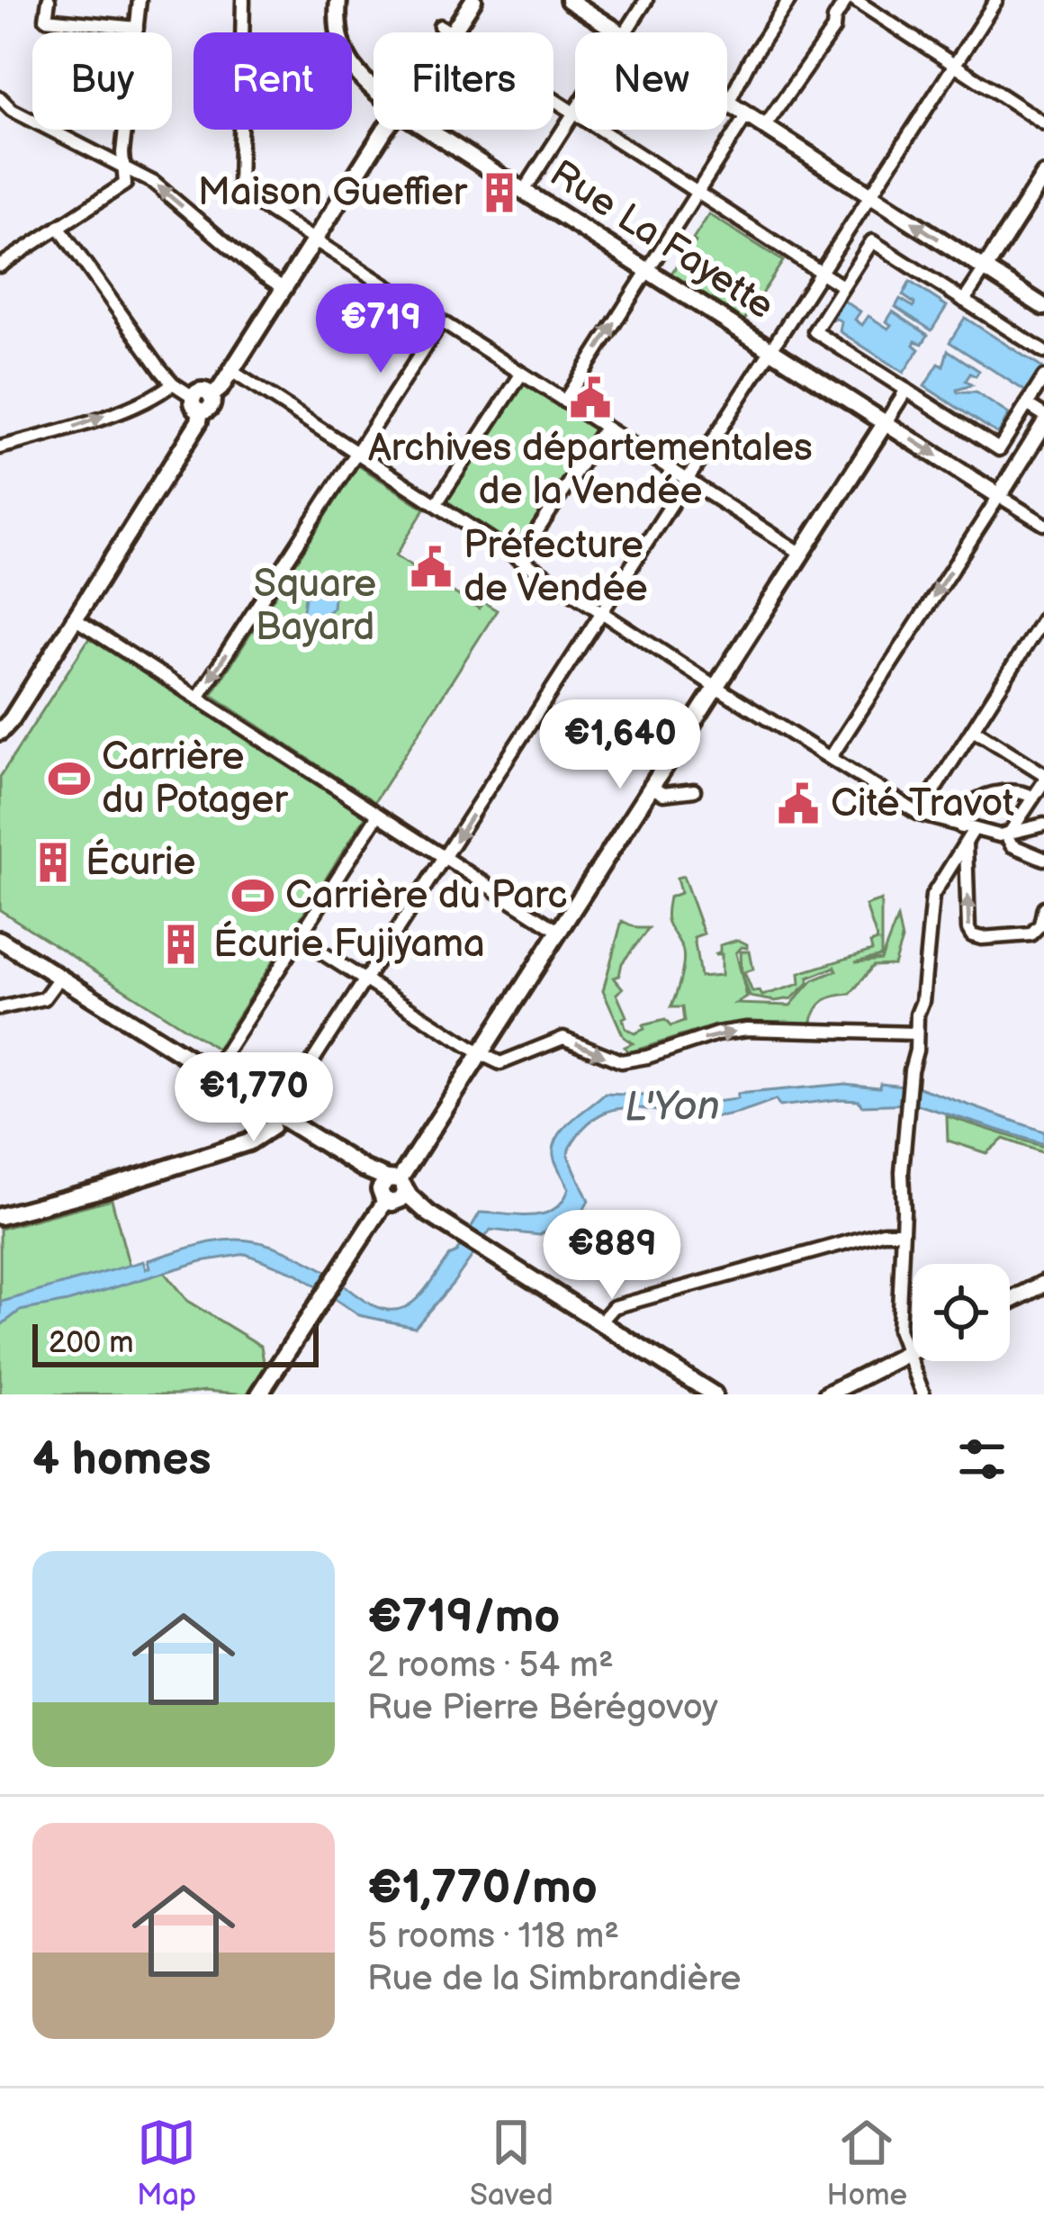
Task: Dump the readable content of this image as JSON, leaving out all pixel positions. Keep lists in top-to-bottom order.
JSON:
{
  "streets": {
    "street": ["Rue La Fayette"]
  },
  "water": ["L'Yon"],
  "parks": ["Square Bayard"],
  "places": {
    "building": ["Maison Gueffier", "Écurie", "Écurie Fujiyama"],
    "public building": ["Archives départementales de la Vendée", "Préfecture de Vendée", "Cité Travot"],
    "sports": ["Carrière du Potager", "Carrière du Parc"]
  },
  "scale_bar": "200 m",
  "page": {
    "chip": [
      "Buy",
      "Rent",
      "Filters",
      "New"
    ],
    "price": [
      "€719",
      "€1,640",
      "€1,770",
      "€889"
    ],
    "scale": "200 m",
    "heading": "4 homes",
    "list": [
      {
        "name": "€719/mo",
        "note": "2 rooms · 54 m² · Rue Pierre Bérégovoy"
      },
      {
        "name": "€1,770/mo",
        "note": "5 rooms · 118 m² · Rue de la Simbrandière"
      }
    ],
    "tabs": ["Map", "Saved", "Home"]
  }
}
